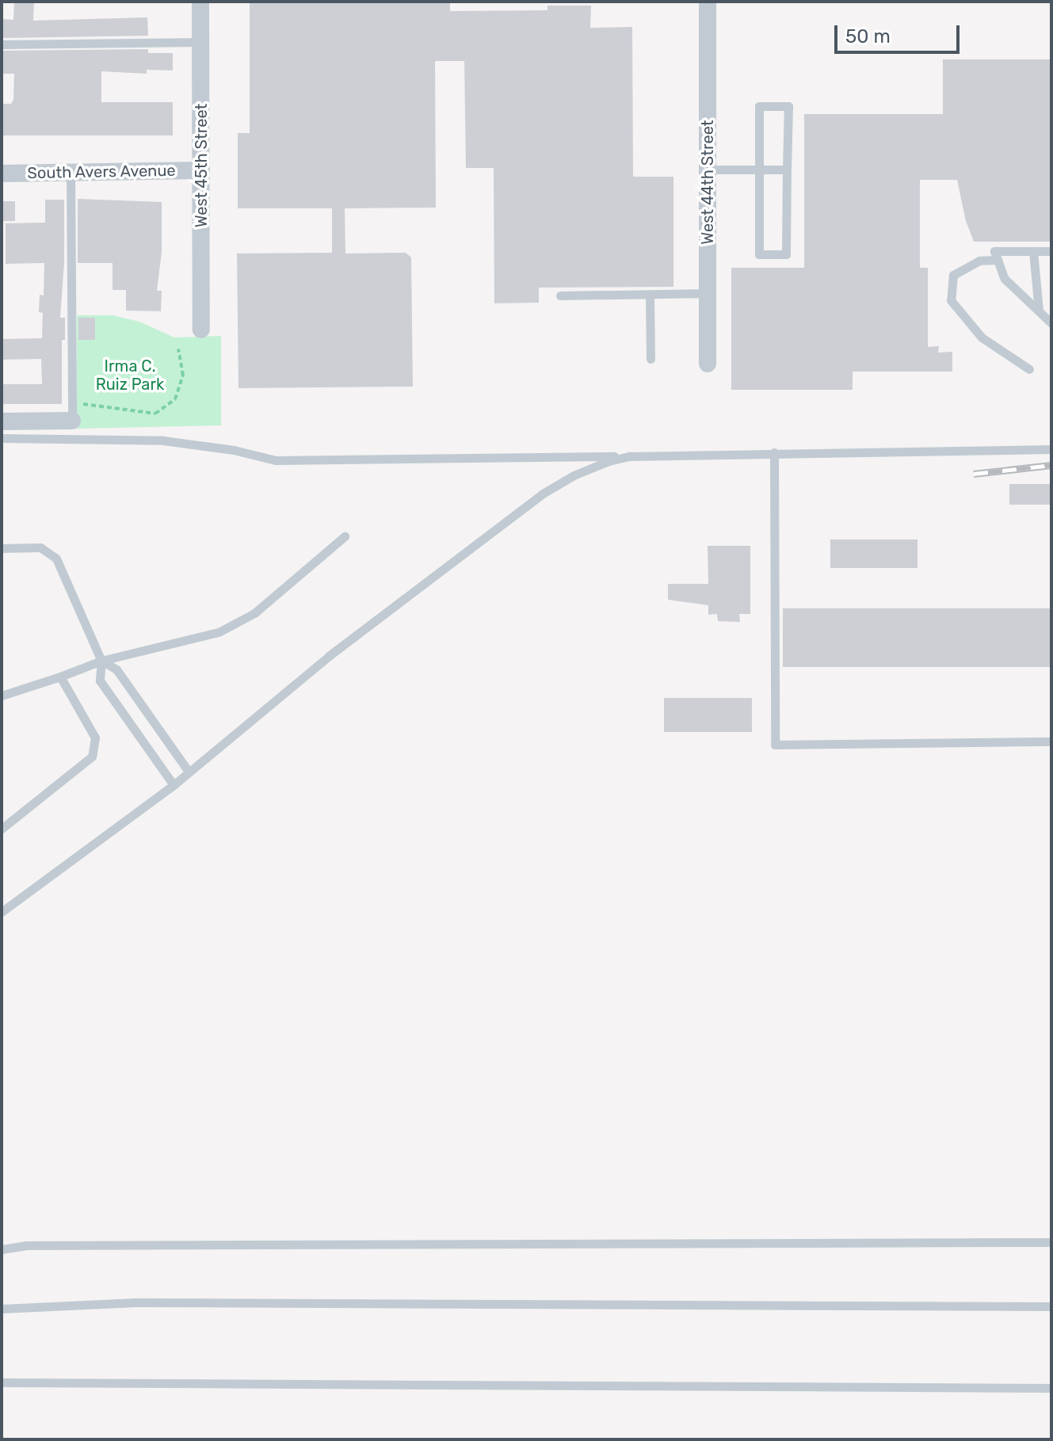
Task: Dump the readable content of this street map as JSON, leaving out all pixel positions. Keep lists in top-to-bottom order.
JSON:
{
  "streets": {
    "street": ["West 45th Street", "South Avers Avenue", "West 44th Street"]
  },
  "crossings": [
    ["West 45th Street", "South Avers Avenue"]
  ],
  "parks": ["Irma C. Ruiz Park"],
  "scale_bar": "50 m"
}
